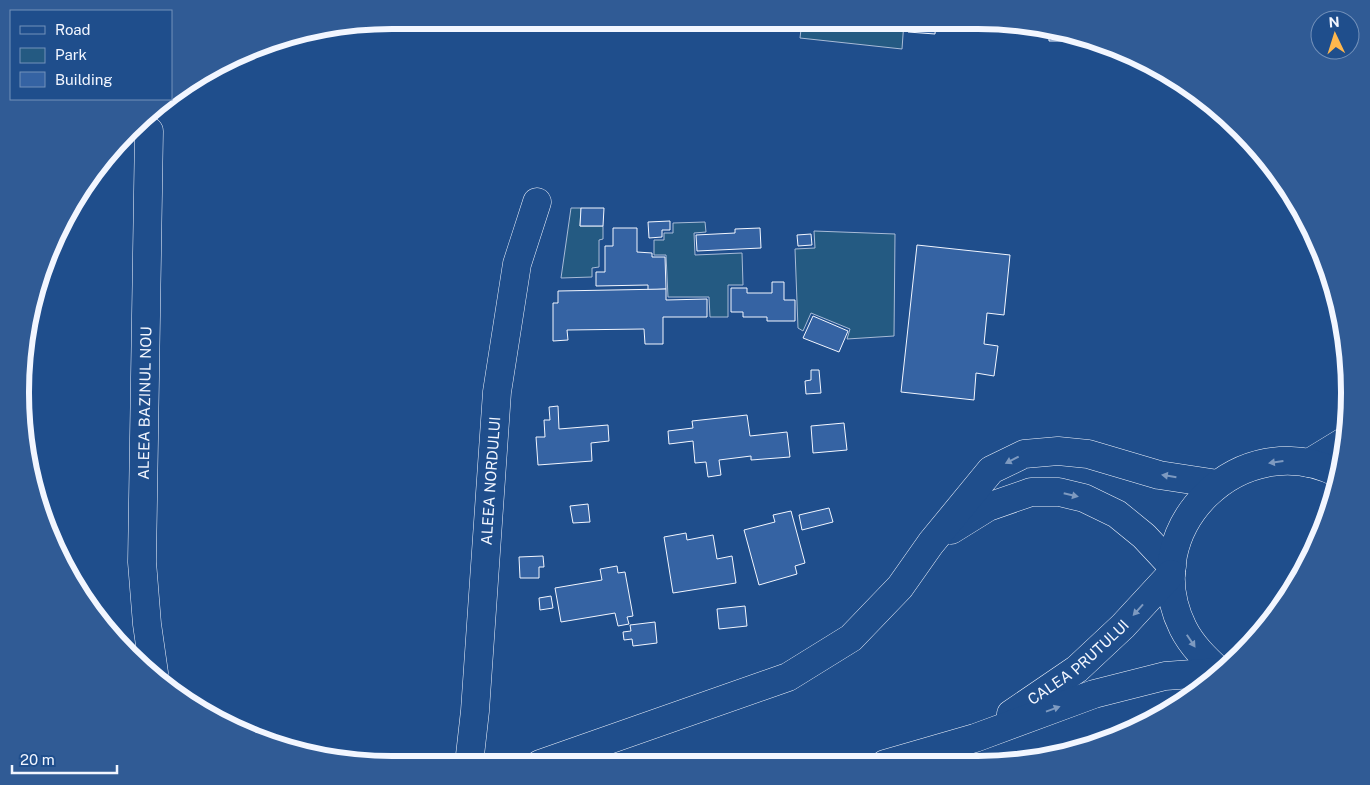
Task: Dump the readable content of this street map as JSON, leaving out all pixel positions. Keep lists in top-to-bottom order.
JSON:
{
  "streets": {
    "main road": ["ALEEA BAZINUL NOU", "ALEEA NORDULUI", "CALEA PRUTULUI"]
  },
  "legend": ["Road", "Park", "Building"],
  "scale_bar": "20 m",
  "north": "top"
}
